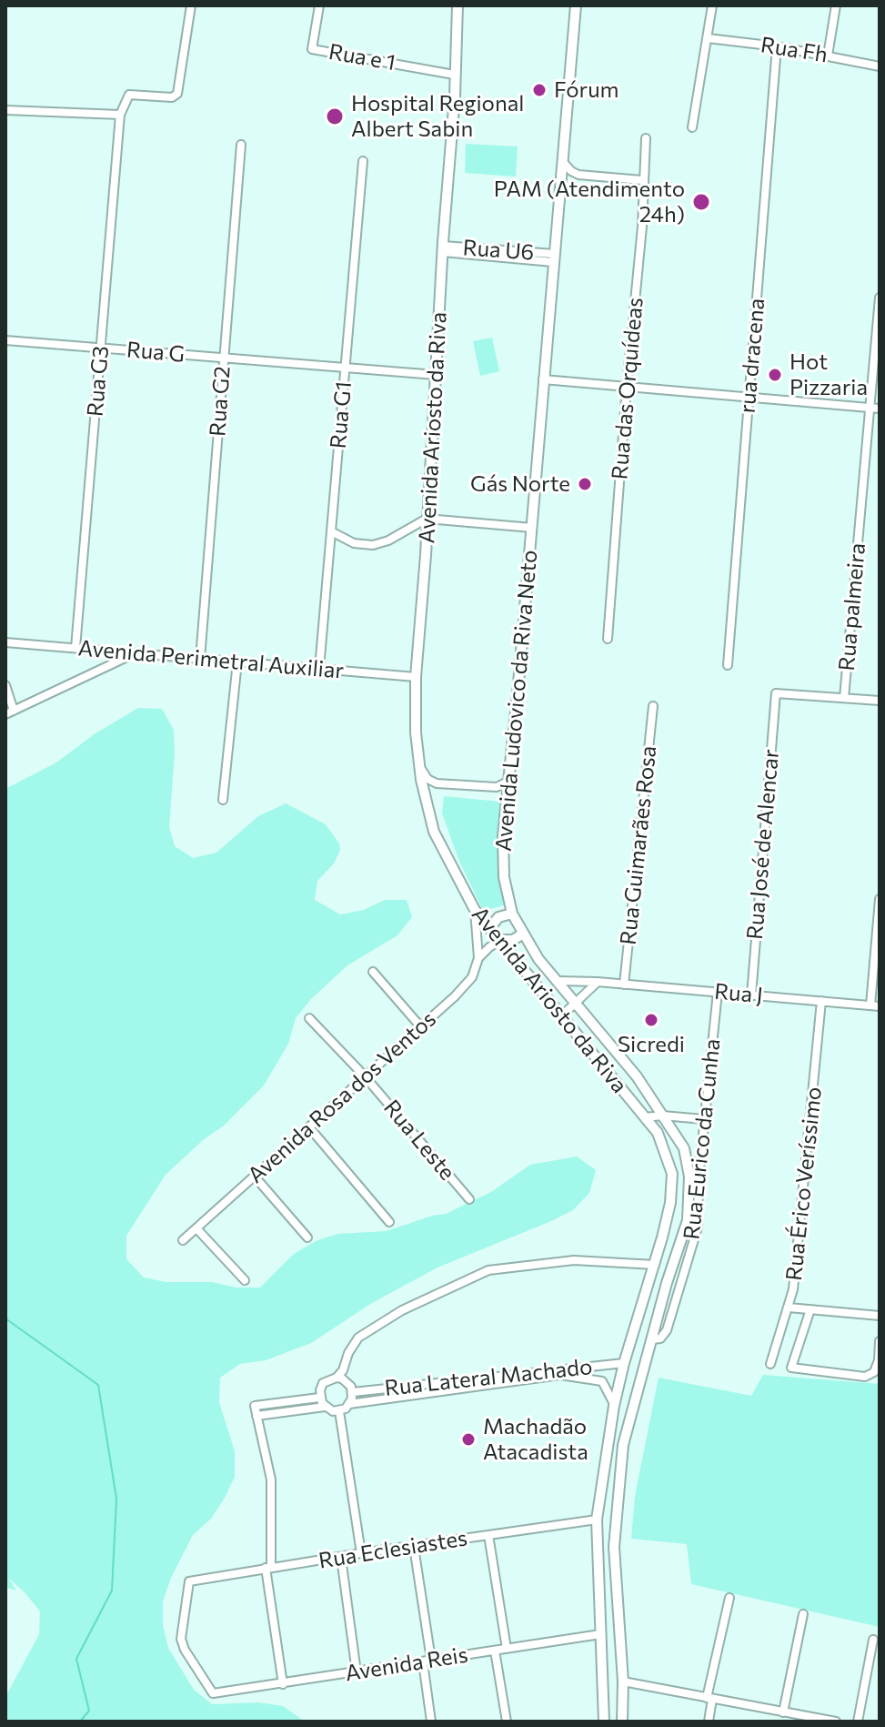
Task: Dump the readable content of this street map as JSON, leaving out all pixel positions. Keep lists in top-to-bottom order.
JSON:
{
  "streets": {
    "street": [
      "Rua Fh",
      "Rua e 1",
      "Rua U6",
      "Rua G",
      "rua dracena",
      "Rua G3",
      "Rua das Orquídeas",
      "Rua G2",
      "Rua G1",
      "Avenida Ariosto da Riva",
      "Rua palmeira",
      "Avenida Perimetral Auxiliar",
      "Avenida Ludovico da Riva Neto",
      "Rua José de Alencar",
      "Rua Guimarães Rosa",
      "Rua J",
      "Avenida Rosa dos Ventos",
      "Rua Eurico da Cunha",
      "Rua Leste",
      "Rua Érico Veríssimo",
      "Rua Lateral Machado",
      "Rua Eclesiastes",
      "Avenida Reis"
    ]
  },
  "crossings": [
    ["Rua Fh", "rua dracena"],
    ["Rua e 1", "Avenida Ariosto da Riva"],
    ["Rua U6", "Avenida Ariosto da Riva"],
    ["Rua U6", "Avenida Ludovico da Riva Neto"],
    ["Rua G", "Rua G3"],
    ["Rua G", "Rua G2"],
    ["Rua G", "Rua G1"],
    ["Rua G", "Avenida Ariosto da Riva"],
    ["Rua G3", "Avenida Perimetral Auxiliar"],
    ["Rua G2", "Avenida Perimetral Auxiliar"],
    ["Rua G1", "Avenida Perimetral Auxiliar"],
    ["Avenida Ariosto da Riva", "Avenida Perimetral Auxiliar"],
    ["Avenida Ariosto da Riva", "Avenida Rosa dos Ventos"],
    ["Avenida Ariosto da Riva", "Rua Lateral Machado"],
    ["Avenida Ariosto da Riva", "Rua Eclesiastes"],
    ["Avenida Ariosto da Riva", "Avenida Reis"],
    ["Rua palmeira", "Rua José de Alencar"],
    ["Avenida Ludovico da Riva Neto", "Rua J"],
    ["Avenida Ludovico da Riva Neto", "Rua Eurico da Cunha"],
    ["Rua José de Alencar", "Rua J"],
    ["Rua Guimarães Rosa", "Rua J"],
    ["Rua J", "Rua Eurico da Cunha"],
    ["Rua J", "Rua Érico Veríssimo"],
    ["Avenida Rosa dos Ventos", "Rua Leste"],
    ["Rua Eclesiastes", "Avenida Reis"]
  ],
  "places": [
    "Fórum",
    "Hospital Regional Albert Sabin",
    "PAM (Atendimento 24h)",
    "Hot Pizzaria",
    "Gás Norte",
    "Sicredi",
    "Machadão Atacadista"
  ]
}
